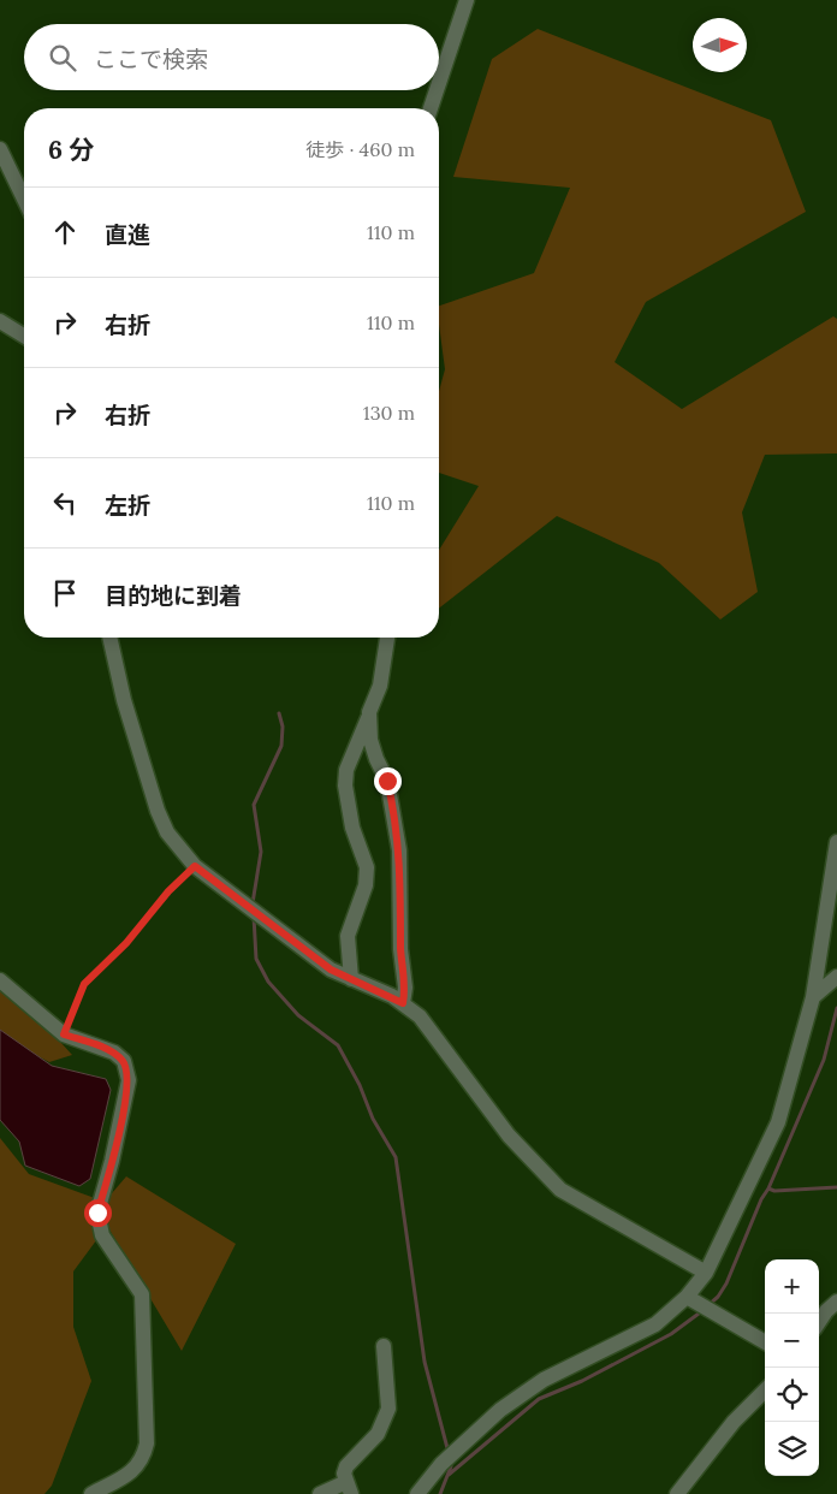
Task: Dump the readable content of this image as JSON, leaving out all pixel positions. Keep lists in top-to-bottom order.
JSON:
{
  "north": "right",
  "page": {
    "search": "ここで検索",
    "heading": ["6 分", "徒歩 · 460 m"],
    "list": [
      ["直進", "110 m"],
      ["右折", "110 m"],
      ["右折", "130 m"],
      ["左折", "110 m"],
      "目的地に到着"
    ],
    "map_buttons": ["+", "−"]
  }
}
